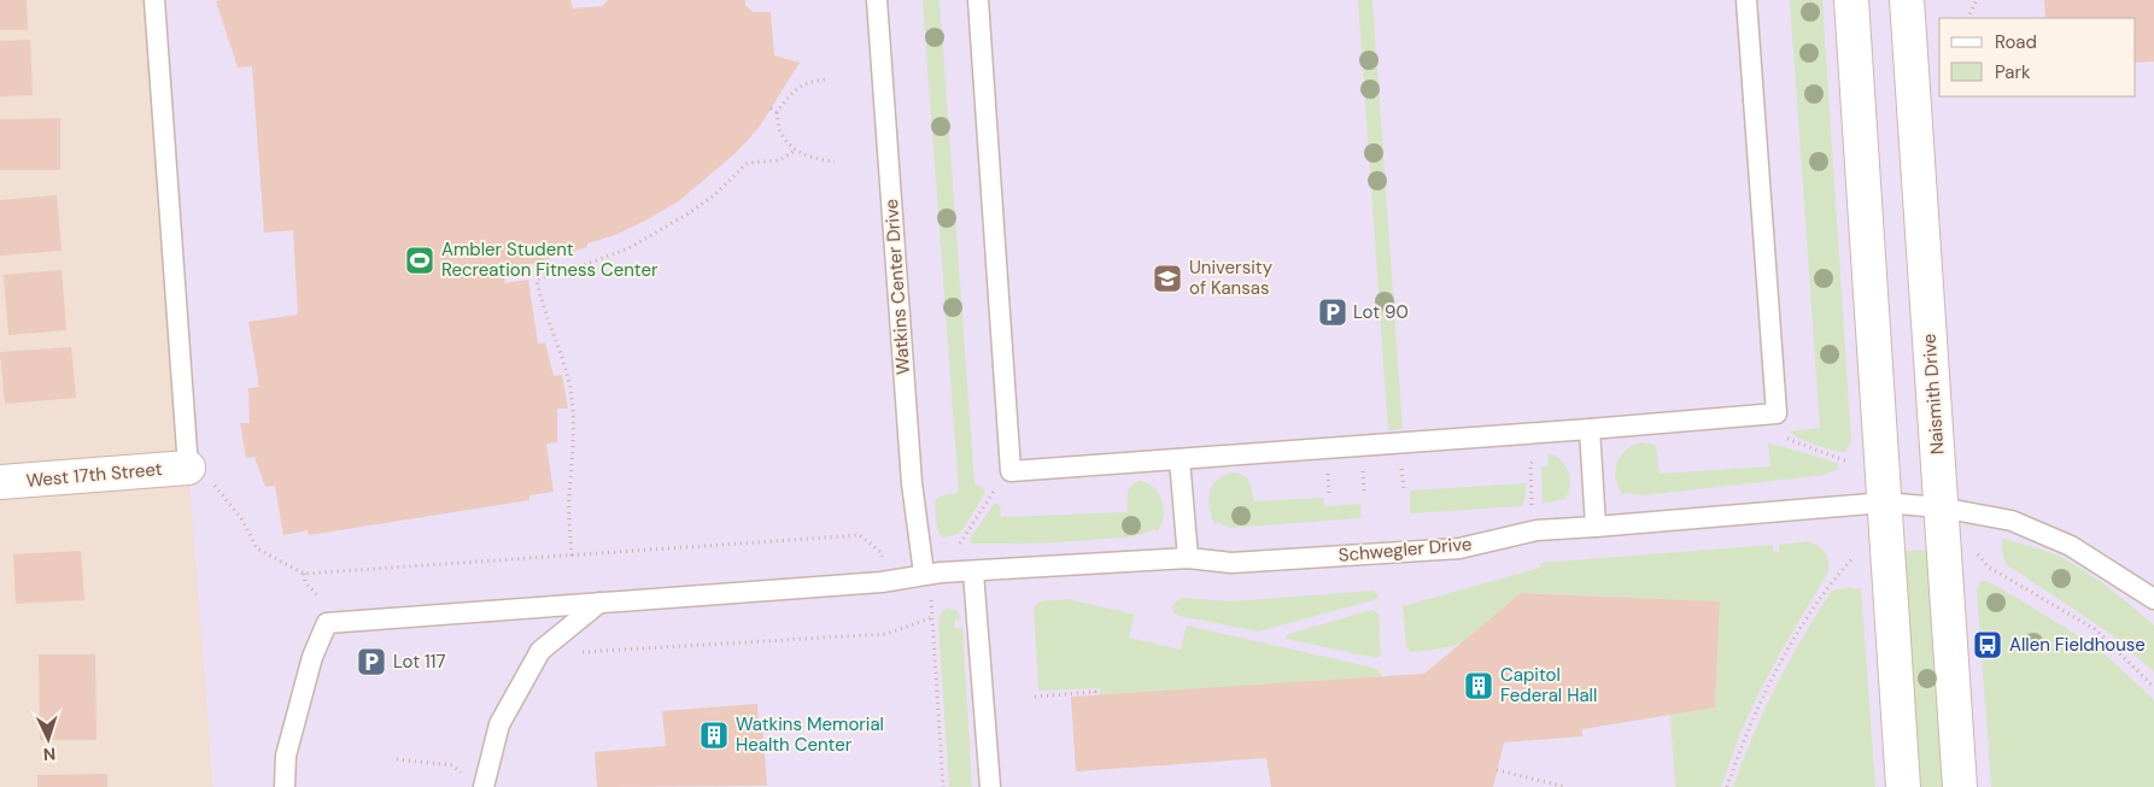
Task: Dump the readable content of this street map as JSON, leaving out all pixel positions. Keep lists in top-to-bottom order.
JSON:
{
  "streets": {
    "street": ["Naismith Drive", "West 17th Street"],
    "lane": ["Watkins Center Drive", "Schwegler Drive"]
  },
  "crossings": [
    ["Watkins Center Drive", "Schwegler Drive"],
    ["Naismith Drive", "Schwegler Drive"]
  ],
  "places": {
    "sports": ["Ambler Student Recreation Fitness Center"],
    "school or university": ["University of Kansas"],
    "parking": ["Lot 90", "Lot 117"],
    "bus stop": ["Allen Fieldhouse"],
    "building": ["Capitol Federal Hall", "Watkins Memorial Health Center"]
  },
  "legend": ["Road", "Park"],
  "north": "bottom"
}
